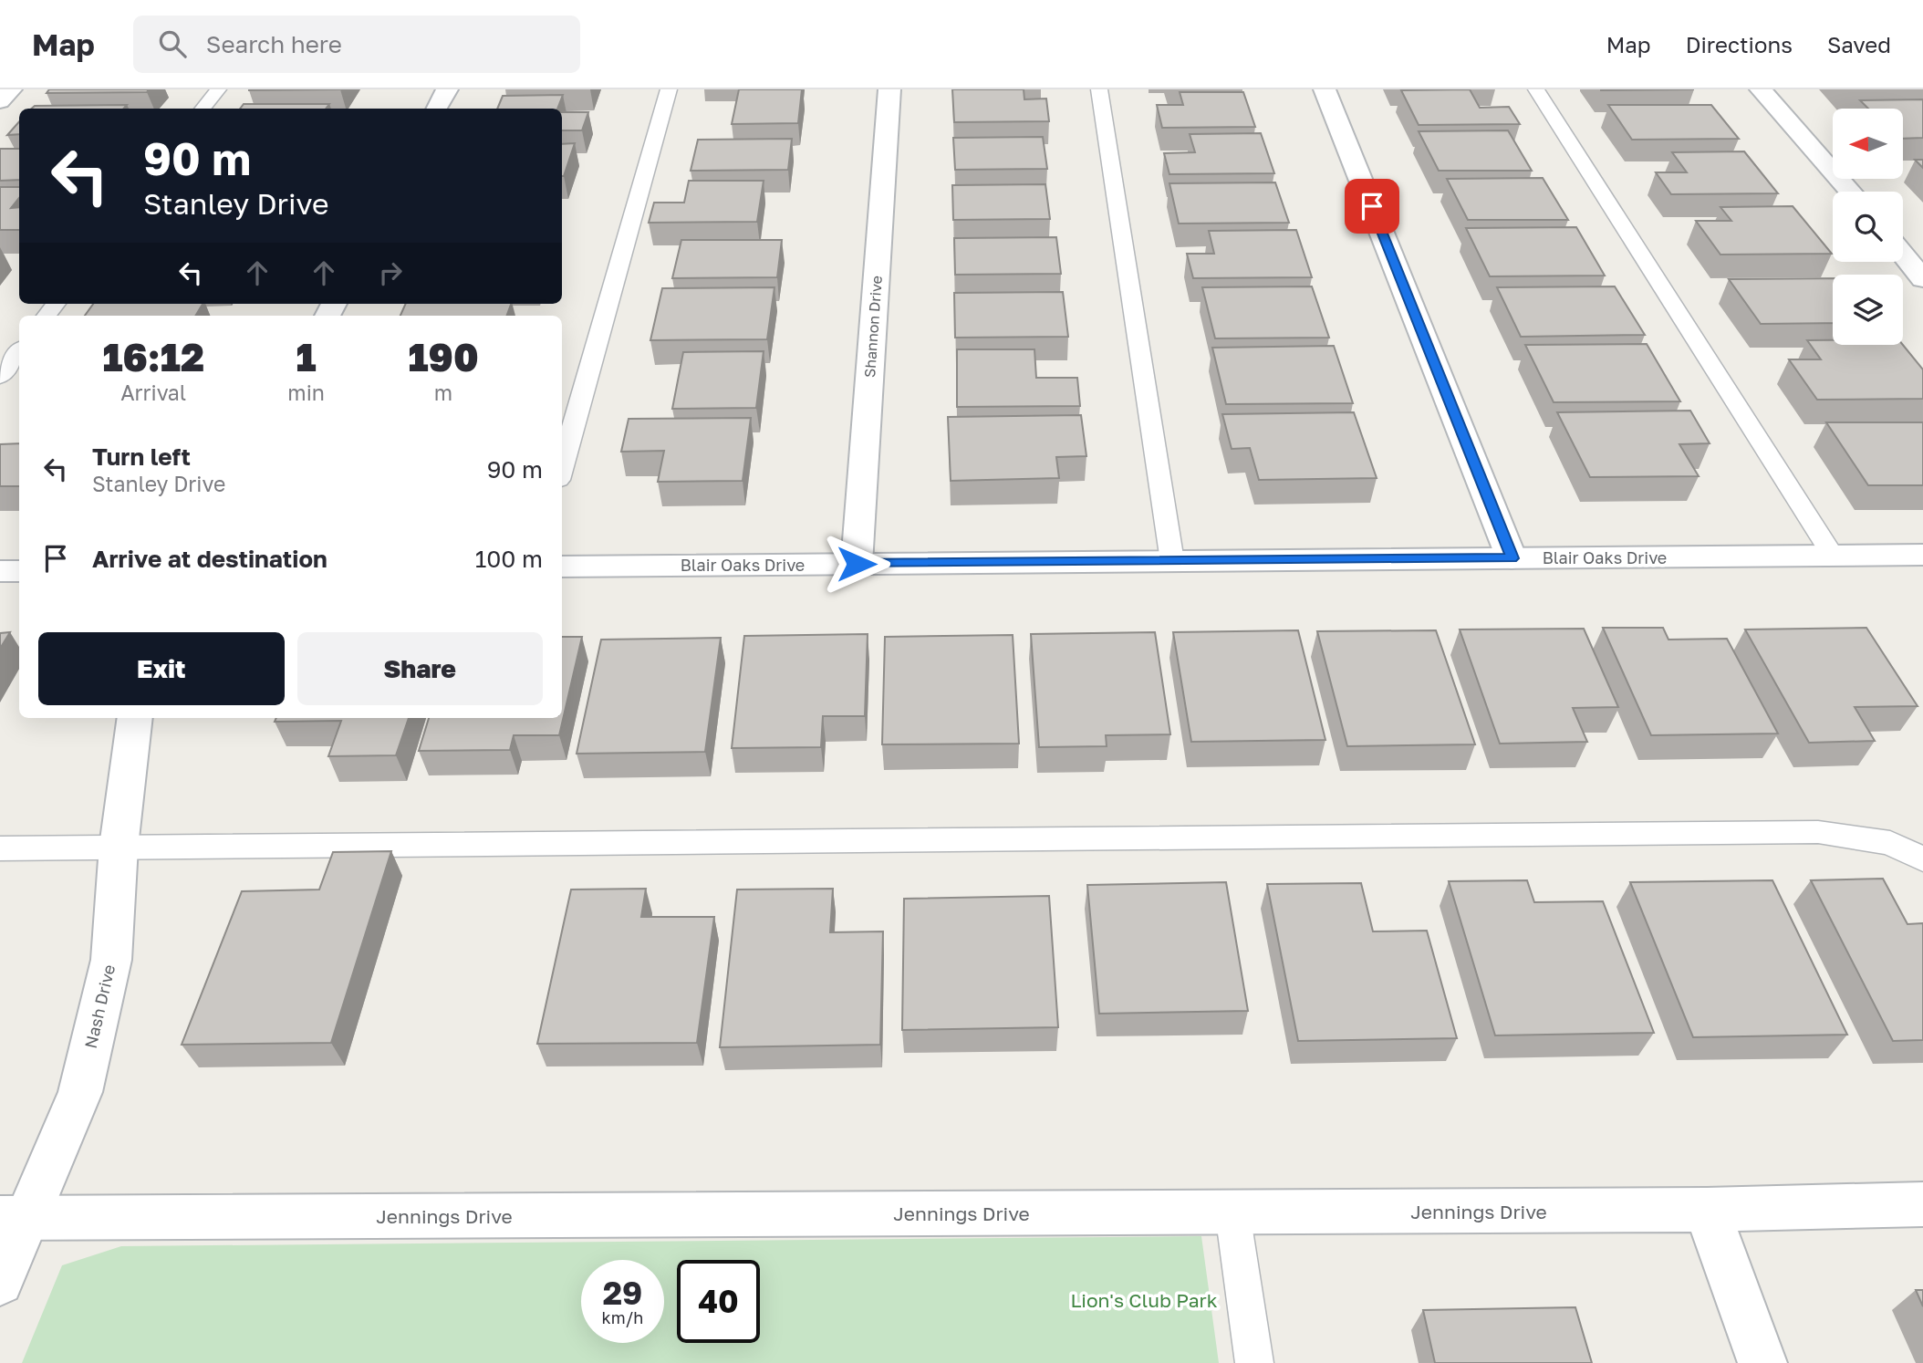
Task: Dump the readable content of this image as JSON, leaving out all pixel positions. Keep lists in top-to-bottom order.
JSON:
{
  "streets": {
    "street": [
      "Shannon Drive",
      "Blair Oaks Drive",
      "Nash Drive",
      "Jennings Drive"
    ]
  },
  "crossings": [
    ["Shannon Drive", "Blair Oaks Drive"],
    ["Nash Drive", "Jennings Drive"]
  ],
  "parks": ["Lion's Club Park"],
  "north": "left",
  "page": {
    "header": "Map",
    "search": "Search here",
    "nav": ["Map", "Directions", "Saved"],
    "turn": ["90 m", "Stanley Drive"],
    "eta": [
      "16:12",
      "Arrival",
      "1",
      "min",
      "190",
      "m"
    ],
    "list": [
      {
        "name": "Turn left",
        "note": "Stanley Drive",
        "value": "90 m"
      },
      {
        "name": "Arrive at destination",
        "value": "100 m"
      }
    ],
    "buttons": ["Exit", "Share"],
    "speed": "29 km/h",
    "limit": "40"
  }
}
